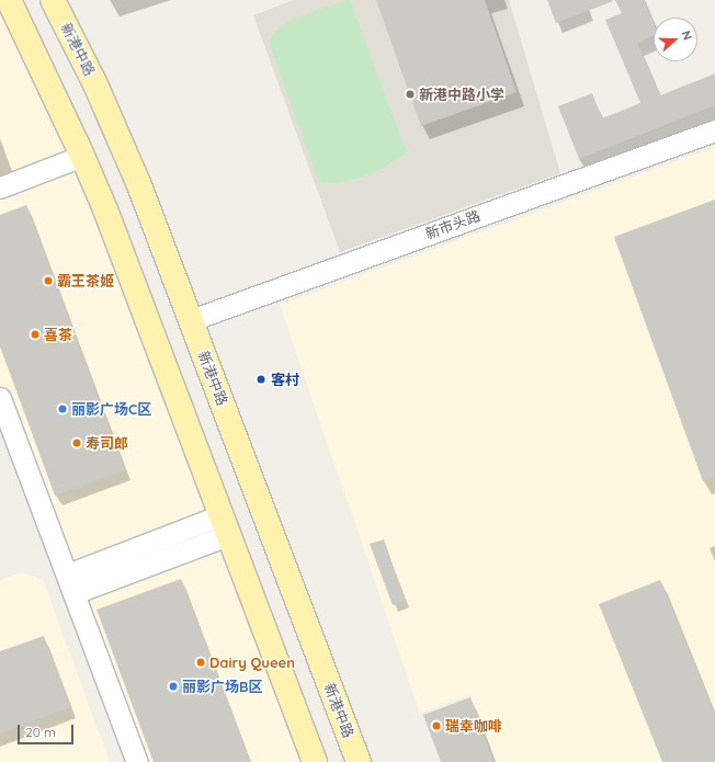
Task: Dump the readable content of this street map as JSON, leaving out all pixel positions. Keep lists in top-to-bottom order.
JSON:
{
  "streets": {
    "main road": ["新港中路"],
    "street": ["新市头路"]
  },
  "crossings": [
    ["新港中路", "新市头路"]
  ],
  "places": [
    "新港中路小学",
    "霸王茶姬",
    "喜茶",
    "客村",
    "丽影广场C区",
    "寿司郎",
    "Dairy Queen",
    "丽影广场B区",
    "瑞幸咖啡"
  ],
  "scale_bar": "20 m",
  "north": "right"
}
